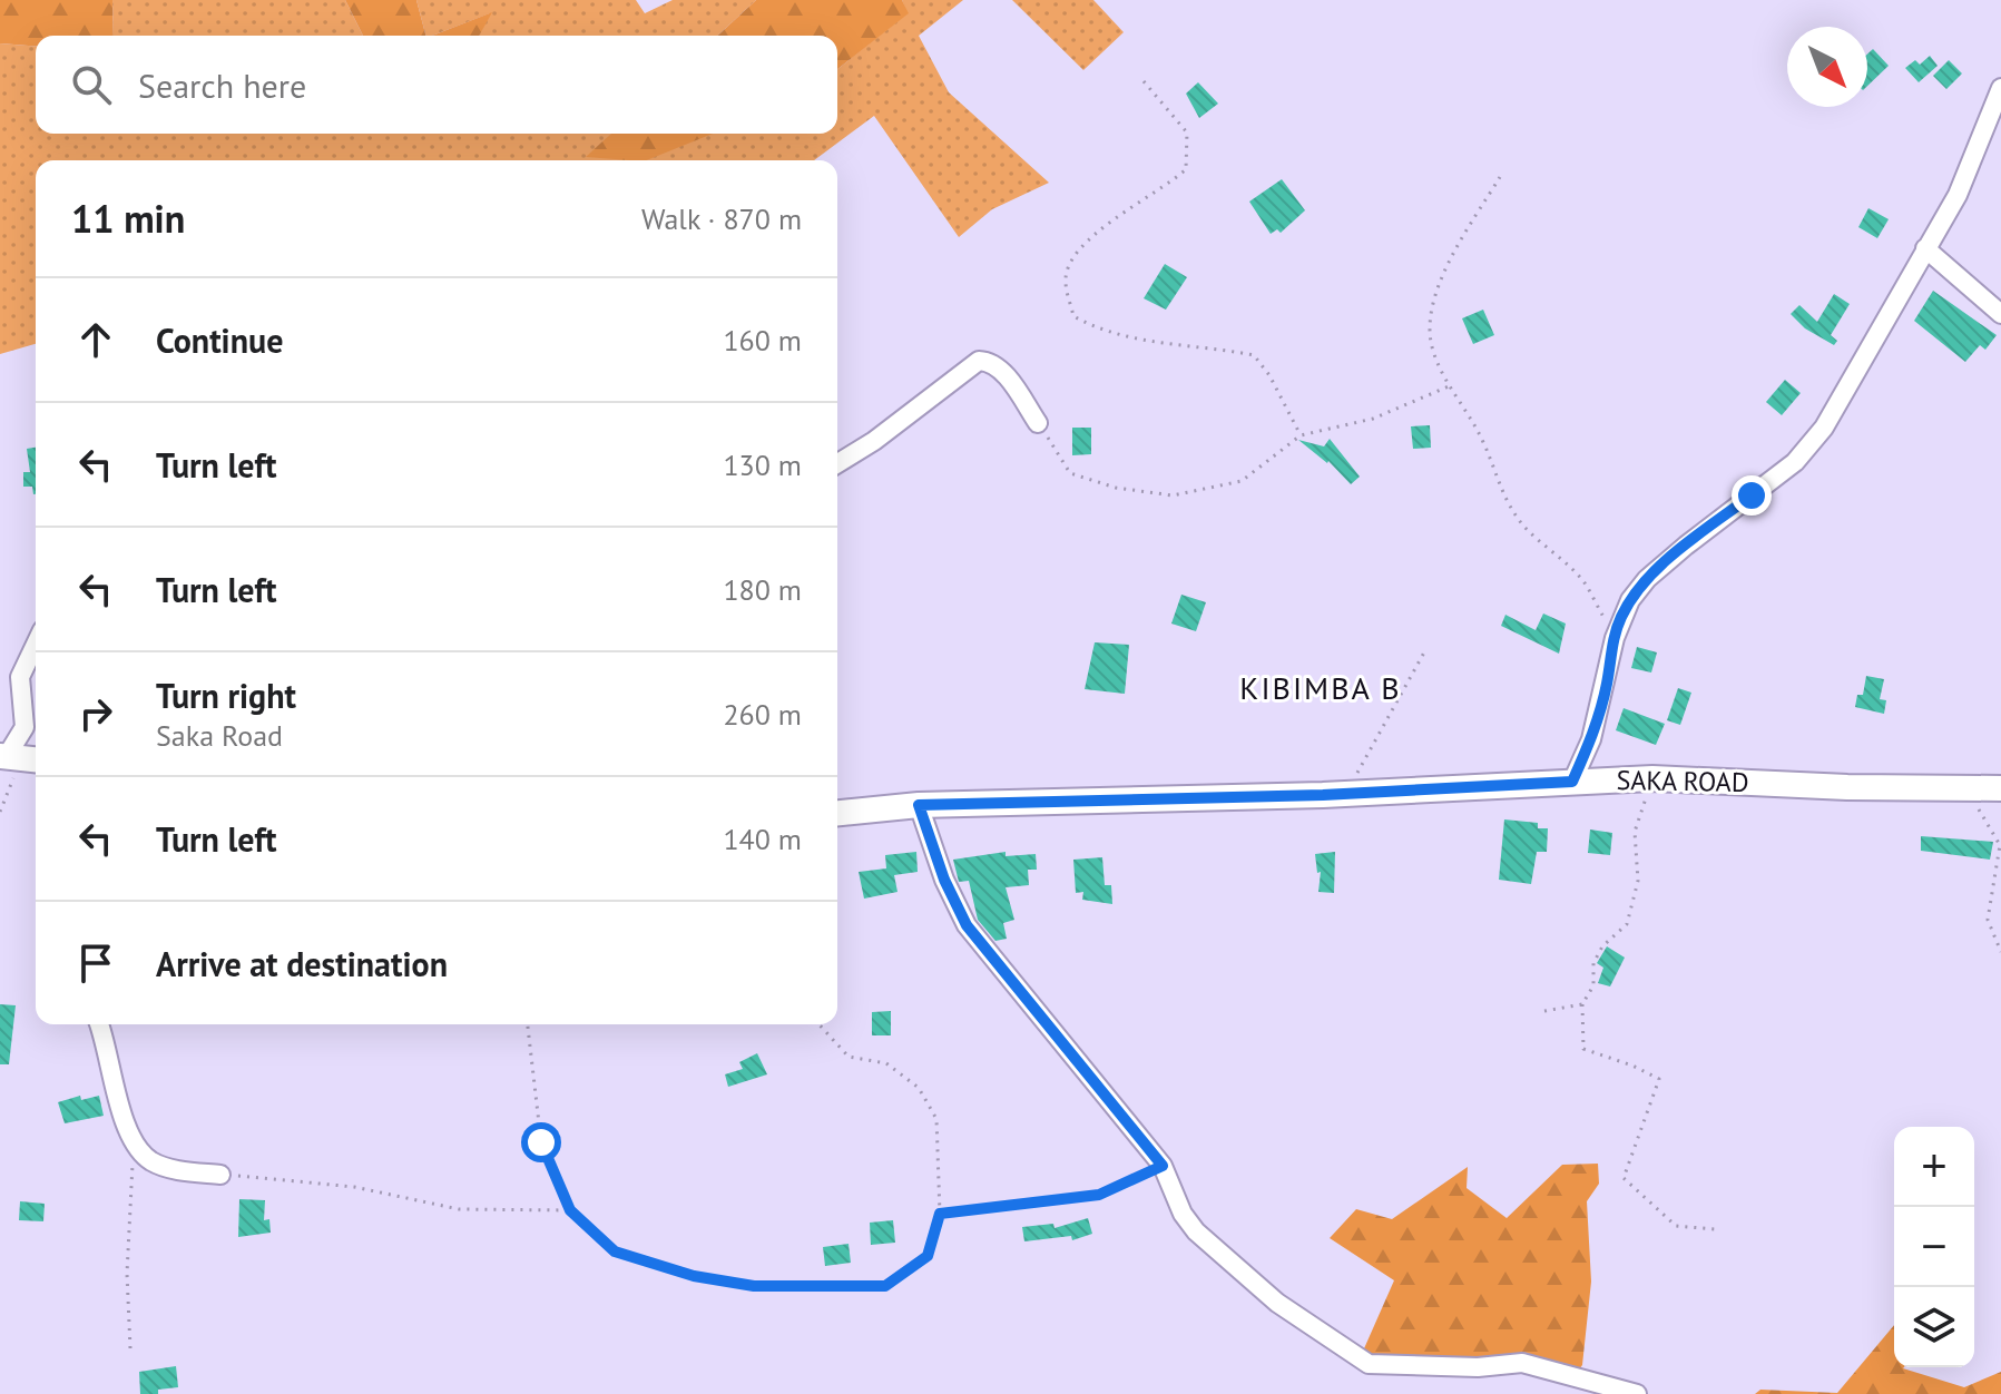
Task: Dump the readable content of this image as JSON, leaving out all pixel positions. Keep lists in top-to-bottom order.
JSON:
{
  "streets": {
    "main road": ["SAKA ROAD"]
  },
  "districts": ["KIBIMBA B"],
  "north": "bottom right",
  "page": {
    "search": "Search here",
    "heading": ["11 min", "Walk · 870 m"],
    "list": [
      ["Continue", "160 m"],
      ["Turn left", "130 m"],
      ["Turn left", "180 m"],
      ["Turn right", "Saka Road", "260 m"],
      ["Turn left", "140 m"],
      "Arrive at destination"
    ],
    "map_buttons": ["+", "−"]
  }
}
